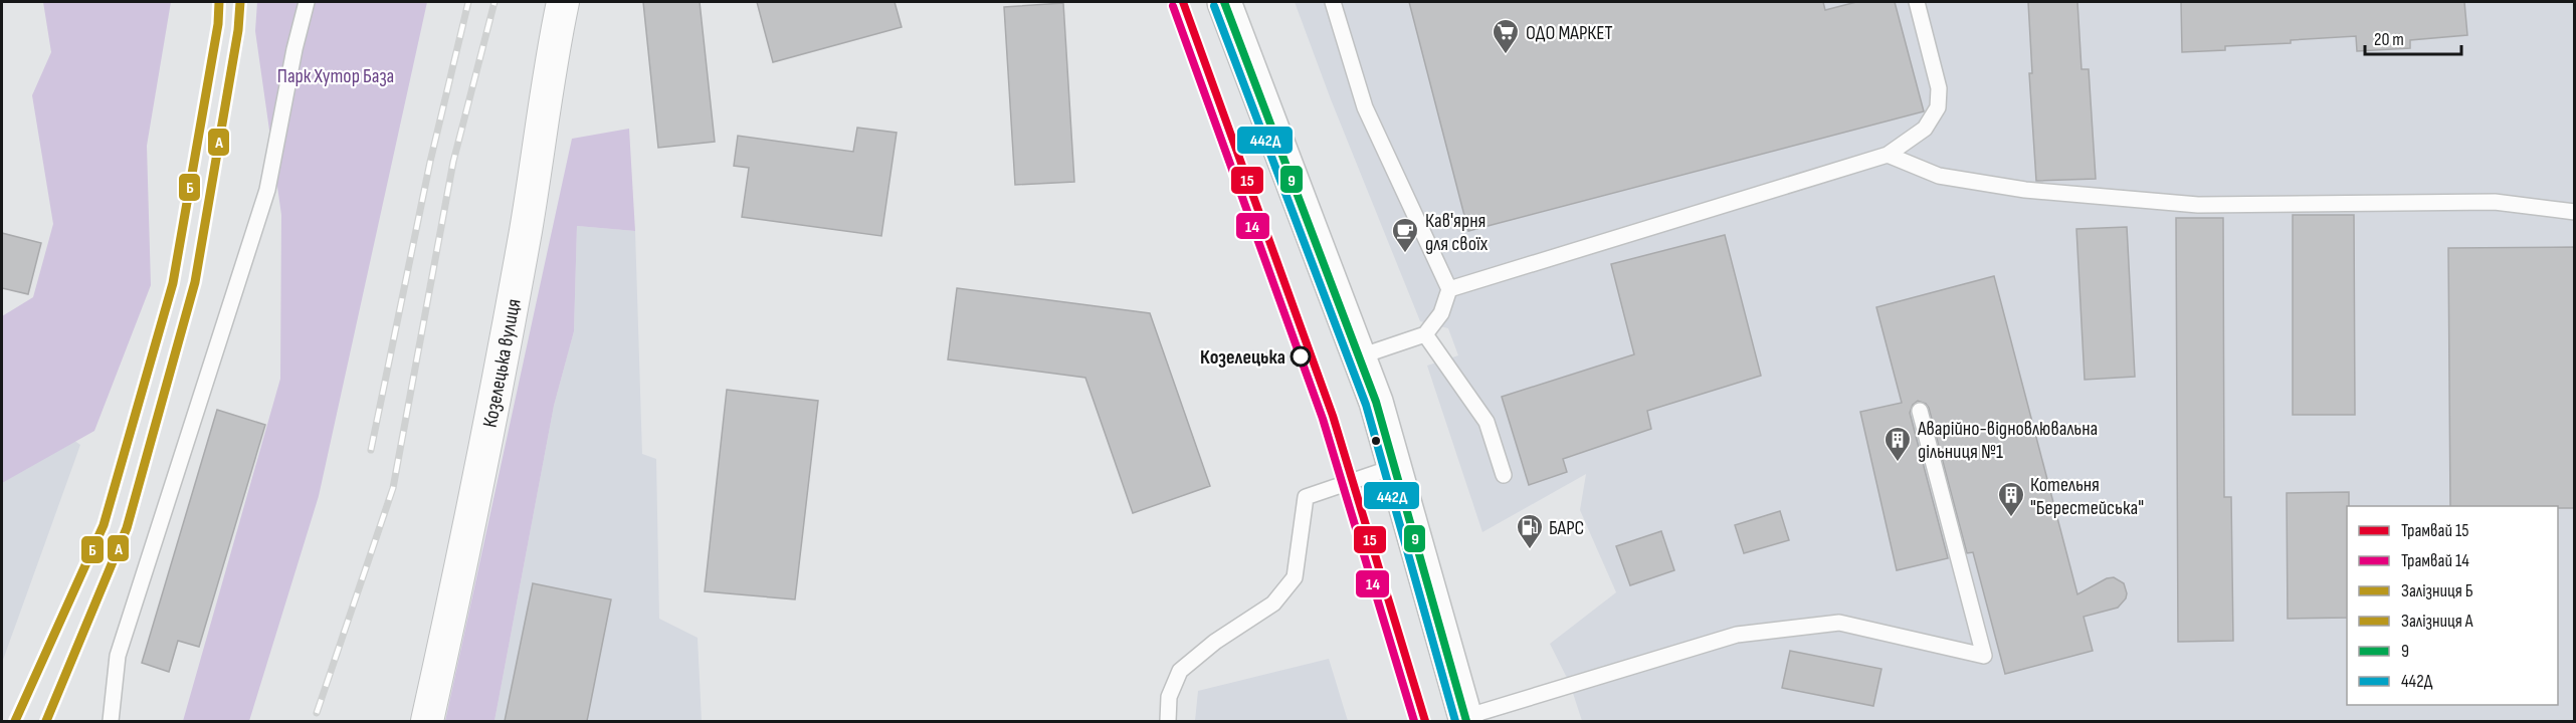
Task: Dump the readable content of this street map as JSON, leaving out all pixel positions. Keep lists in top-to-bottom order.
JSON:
{
  "streets": {
    "street": ["Козелецька вулиця"]
  },
  "parks": ["Парк Хутор База"],
  "places": {
    "supermarket": ["ОДО МАРКЕТ"],
    "cafe": ["Кав'ярня для своїх"],
    "other": ["Козелецька"],
    "building": ["Аварійно-відновлювальна дільниця №1", "Котельня \"Берестейська\""],
    "fuel station": ["БАРС"]
  },
  "lines": [
    "tram line 15",
    "rail line Б",
    "rail line A",
    "transit line 9",
    "tram line 14",
    "transit line 442Д"
  ],
  "legend": [
    "Трамвай 15",
    "Трамвай 14",
    "Залізниця Б",
    "Залізниця A",
    "9",
    "442Д"
  ],
  "scale_bar": "20 m"
}
